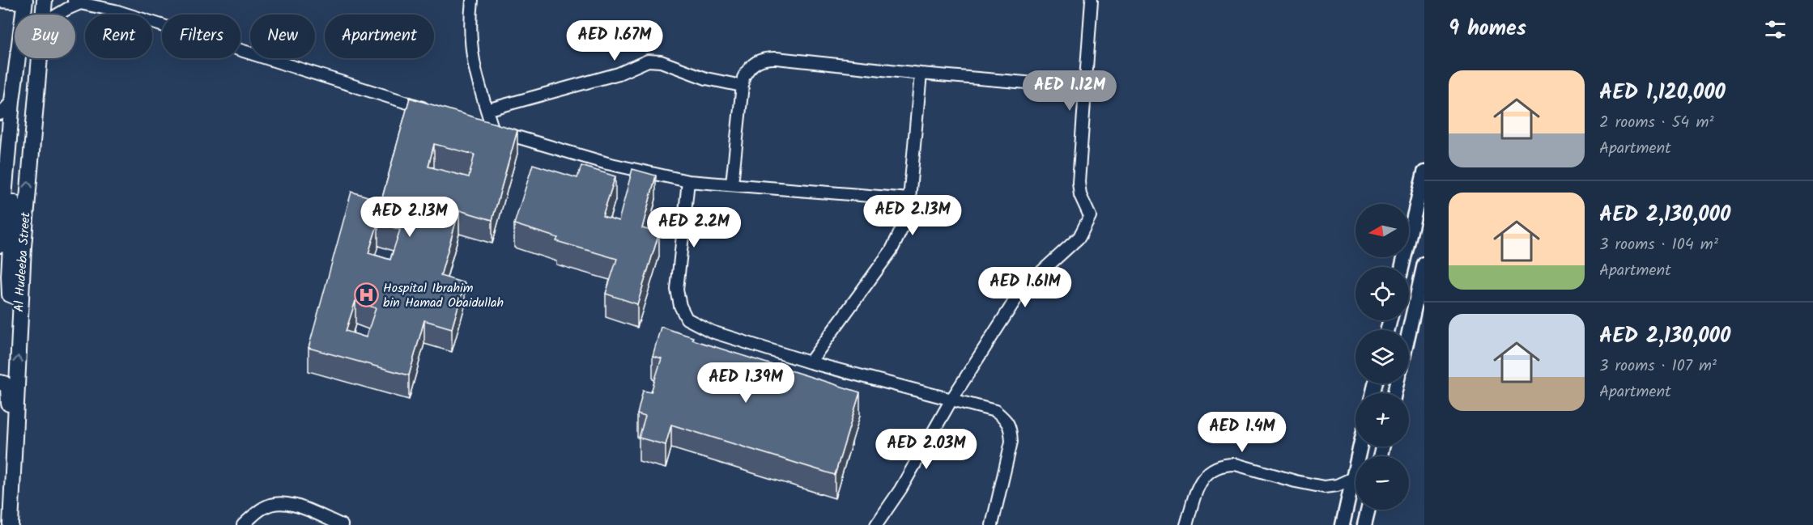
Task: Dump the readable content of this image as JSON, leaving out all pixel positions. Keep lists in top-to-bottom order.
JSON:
{
  "streets": {
    "main road": ["Al Hudeeba Street"]
  },
  "places": {
    "hospital": ["Hospital Ibrahim bin Hamad Obaidullah"]
  },
  "north": "left",
  "page": {
    "heading": "9 homes",
    "chip": [
      "Buy",
      "Rent",
      "Filters",
      "New",
      "Apartment"
    ],
    "price": [
      "AED 1.67M",
      "AED 1.12M",
      "AED 2.13M",
      "AED 2.13M",
      "AED 2.2M",
      "AED 1.61M",
      "AED 1.39M",
      "AED 1.4M",
      "AED 2.03M"
    ],
    "list": [
      {
        "name": "AED 1,120,000",
        "note": "2 rooms · 54 m² · Apartment"
      },
      {
        "name": "AED 2,130,000",
        "note": "3 rooms · 104 m² · Apartment"
      },
      {
        "name": "AED 2,130,000",
        "note": "3 rooms · 107 m² · Apartment"
      }
    ],
    "map_buttons": ["+", "−"]
  }
}
